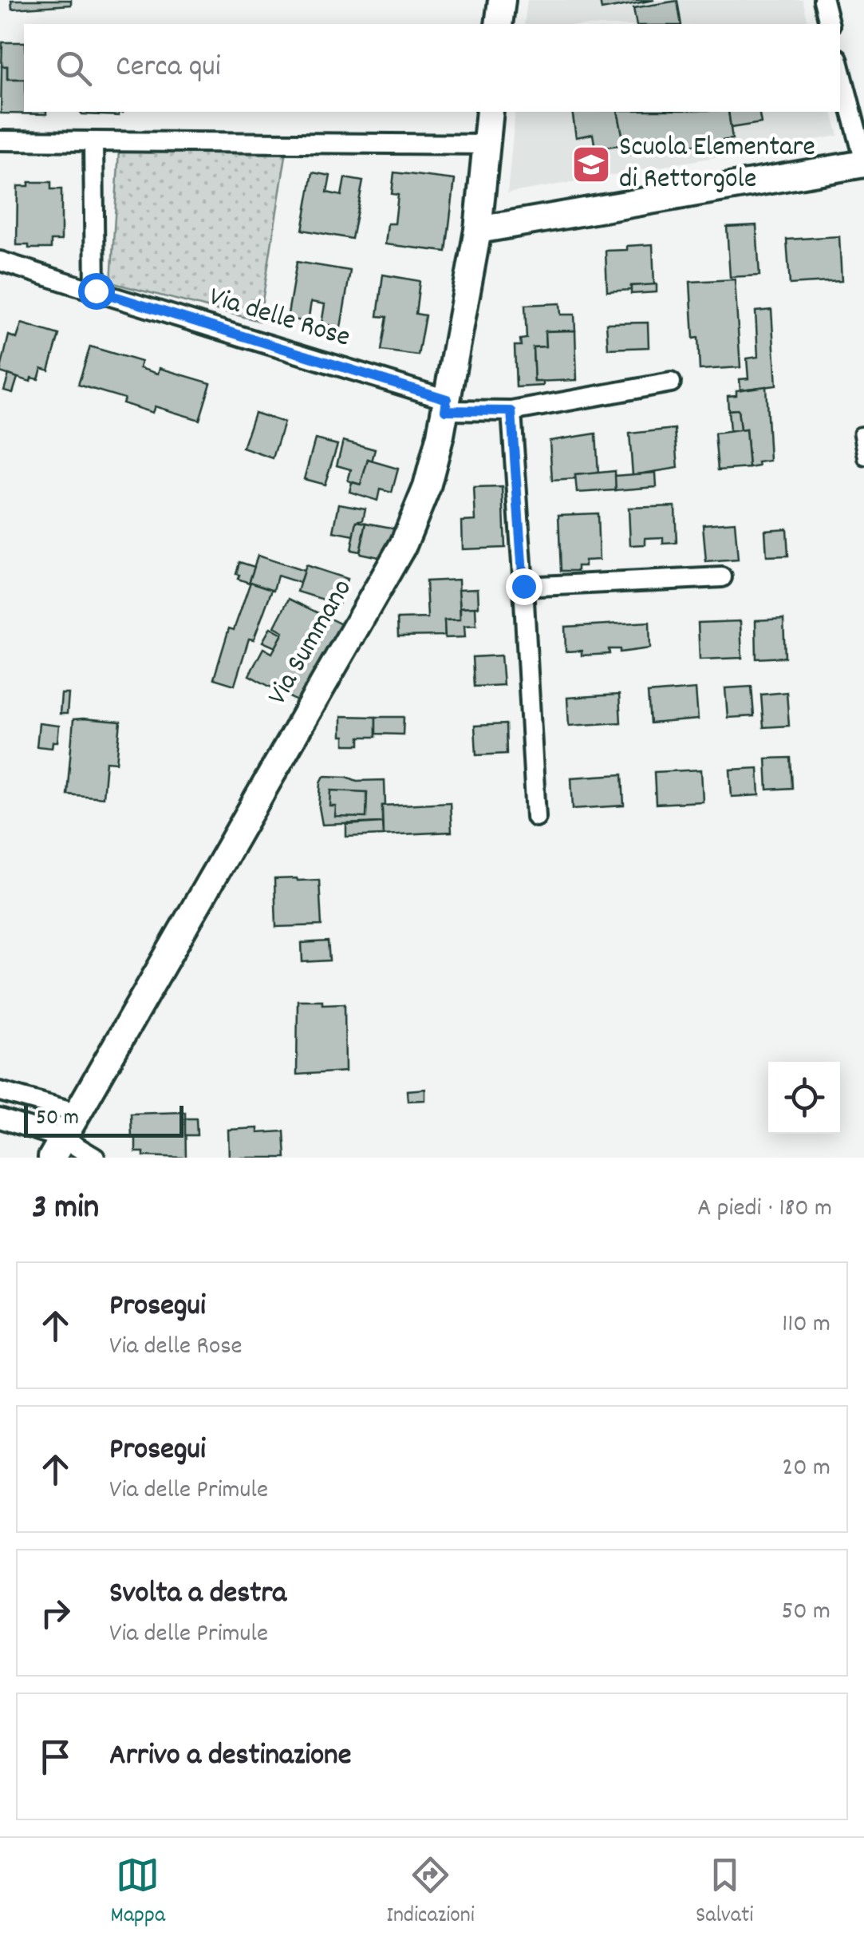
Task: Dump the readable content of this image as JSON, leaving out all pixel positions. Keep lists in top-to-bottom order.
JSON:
{
  "streets": {
    "main road": ["Via Summano"],
    "street": ["Via delle Rose"]
  },
  "crossings": [
    ["Via delle Rose", "Via Summano"]
  ],
  "places": {
    "school or university": ["Scuola Elementare di Rettorgole"]
  },
  "scale_bar": "50 m",
  "page": {
    "search": "Cerca qui",
    "scale": "50 m",
    "heading": ["3 min", "A piedi · 180 m"],
    "list": [
      ["Prosegui", "Via delle Rose", "110 m"],
      ["Prosegui", "Via delle Primule", "20 m"],
      ["Svolta a destra", "Via delle Primule", "50 m"],
      "Arrivo a destinazione"
    ],
    "nav": ["Mappa", "Indicazioni", "Salvati"]
  }
}
